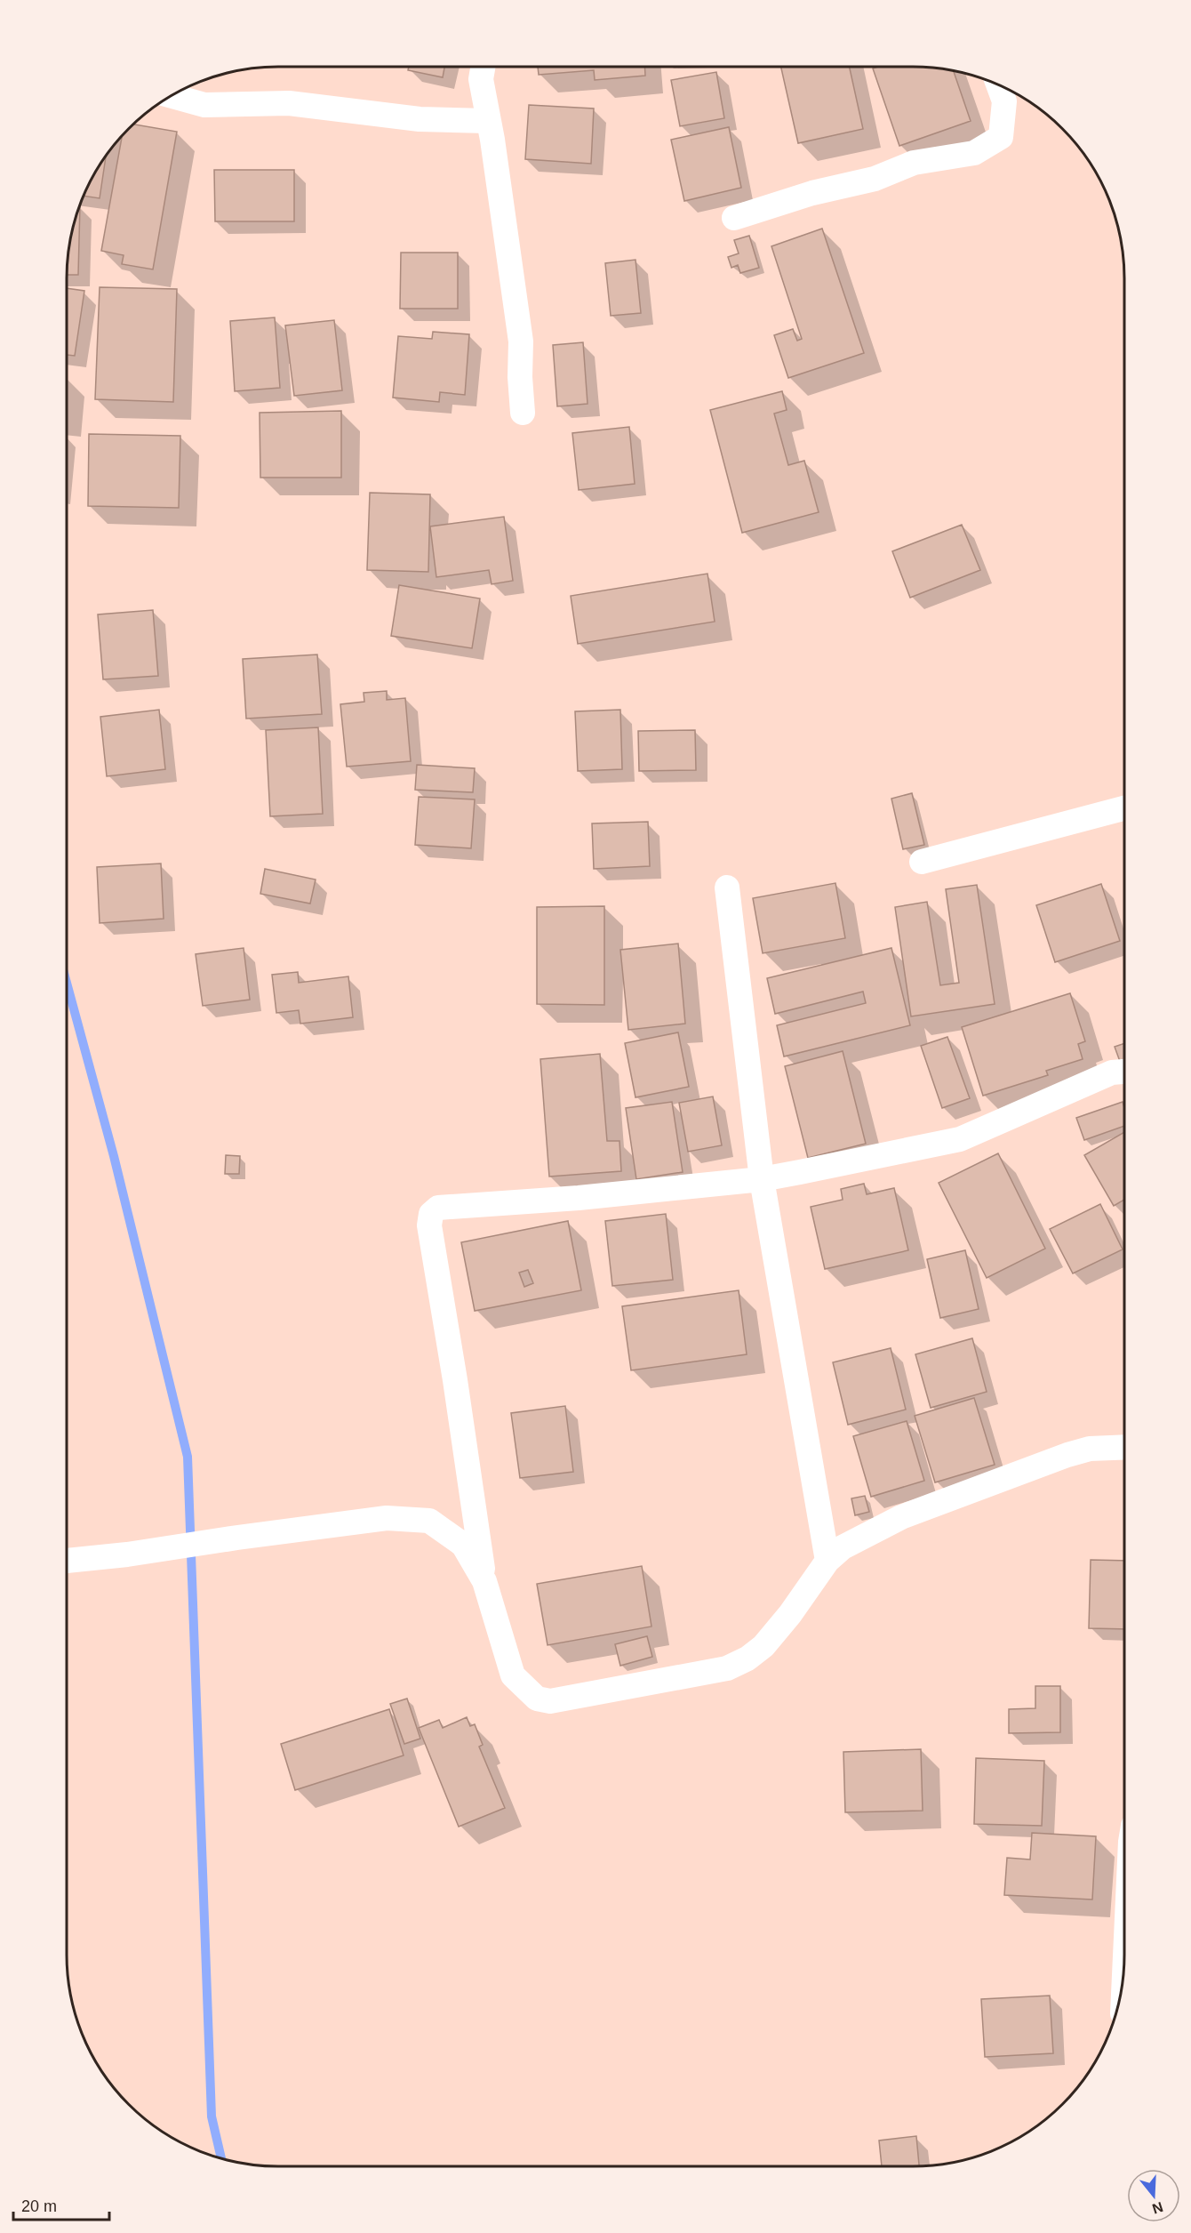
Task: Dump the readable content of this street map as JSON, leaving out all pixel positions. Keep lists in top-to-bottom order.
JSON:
{
  "scale_bar": "20 m",
  "north": "bottom"
}
